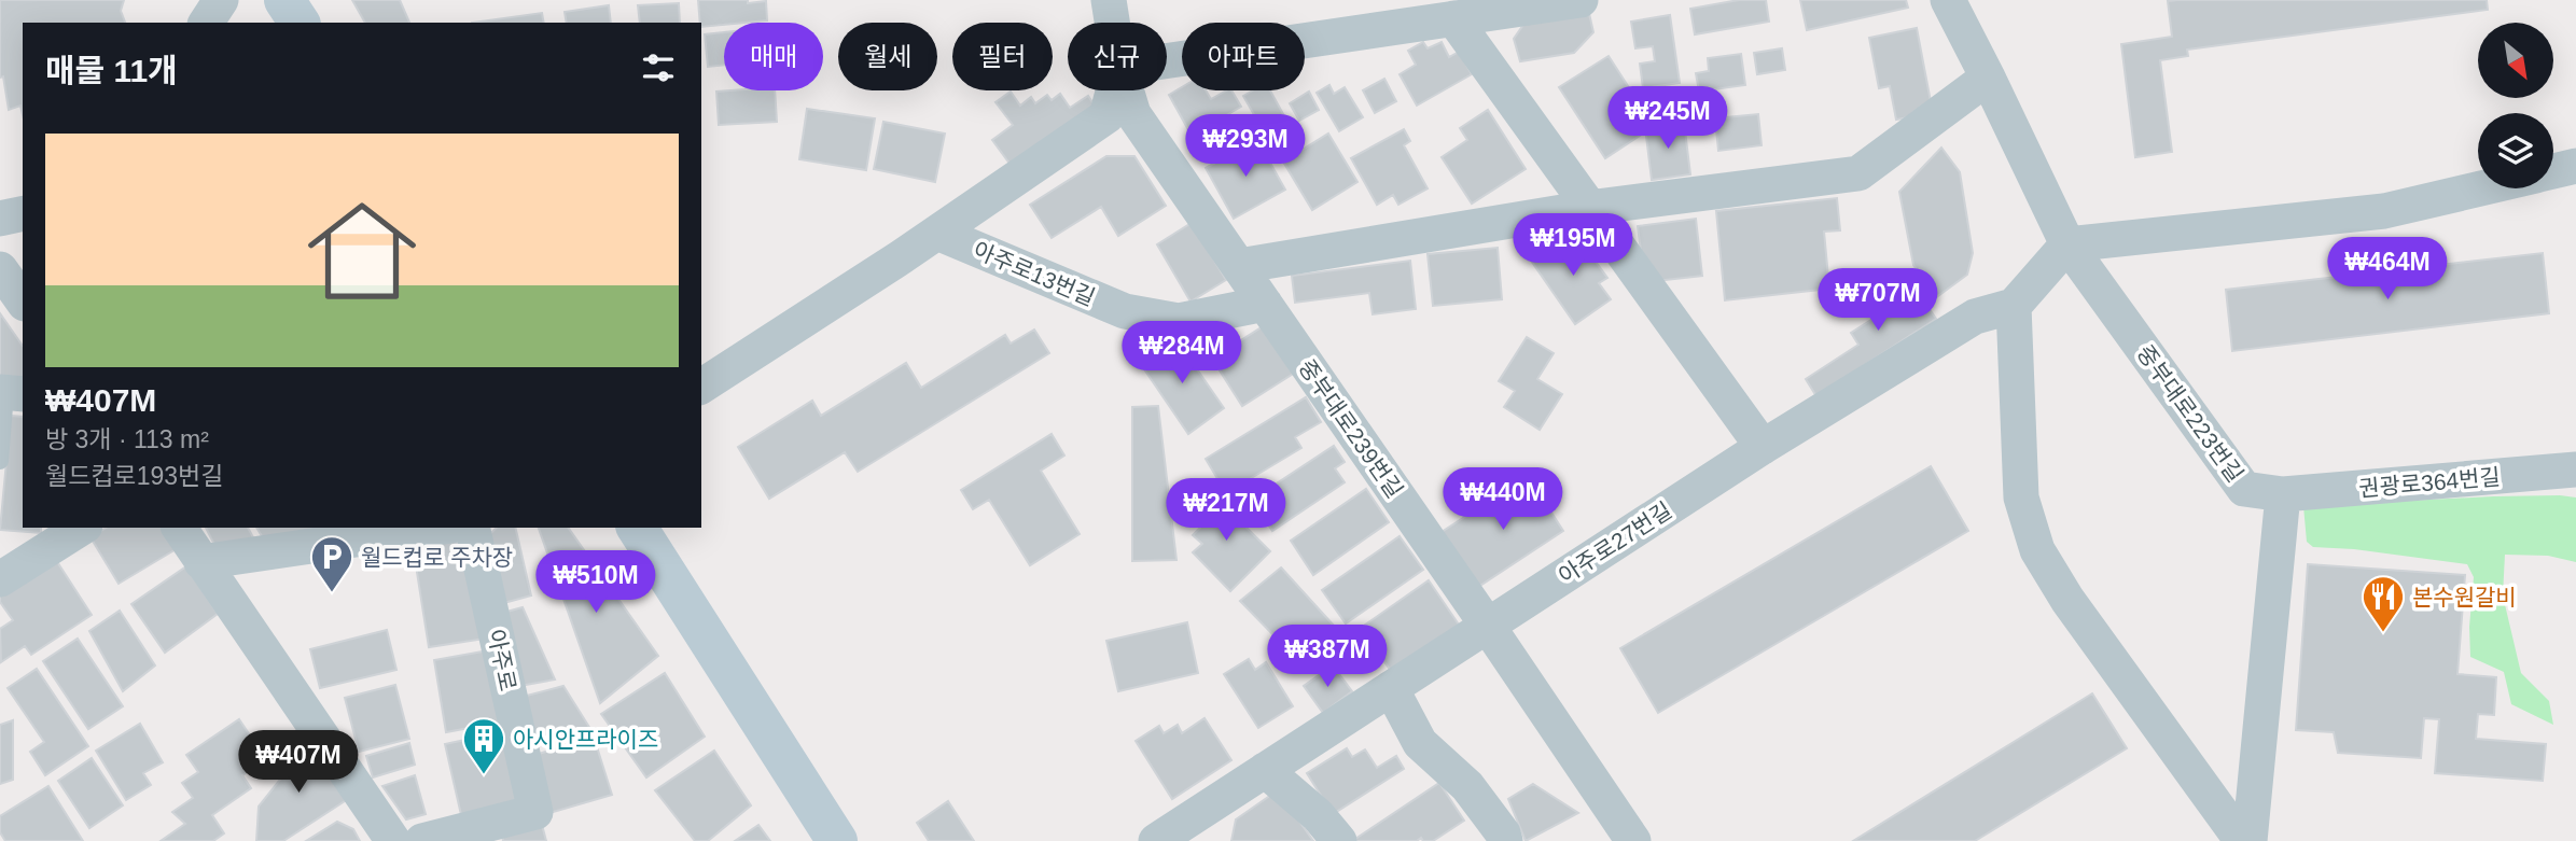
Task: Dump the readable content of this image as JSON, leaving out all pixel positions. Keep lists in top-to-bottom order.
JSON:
{
  "streets": {
    "street": [
      "아주로13번길",
      "중부대로223번길",
      "중부대로239번길",
      "권광로364번길",
      "아주로27번길",
      "아주로"
    ]
  },
  "crossings": [
    ["아주로13번길", "중부대로239번길"],
    ["중부대로223번길", "권광로364번길"],
    ["중부대로239번길", "아주로27번길"]
  ],
  "places": {
    "parking": ["월드컵로 주차장"],
    "restaurant": ["본수원갈비"],
    "building": ["아시안프라이즈"]
  },
  "north": "bottom right",
  "page": {
    "chip": [
      "매매",
      "월세",
      "필터",
      "신규",
      "아파트"
    ],
    "heading": "매물 11개",
    "price": [
      "₩245M",
      "₩293M",
      "₩195M",
      "₩464M",
      "₩707M",
      "₩284M",
      "₩440M",
      "₩217M",
      "₩510M",
      "₩387M",
      "₩407M"
    ],
    "list": [
      {
        "name": "₩407M",
        "note": "방 3개 · 113 m² · 월드컵로193번길"
      }
    ]
  }
}
